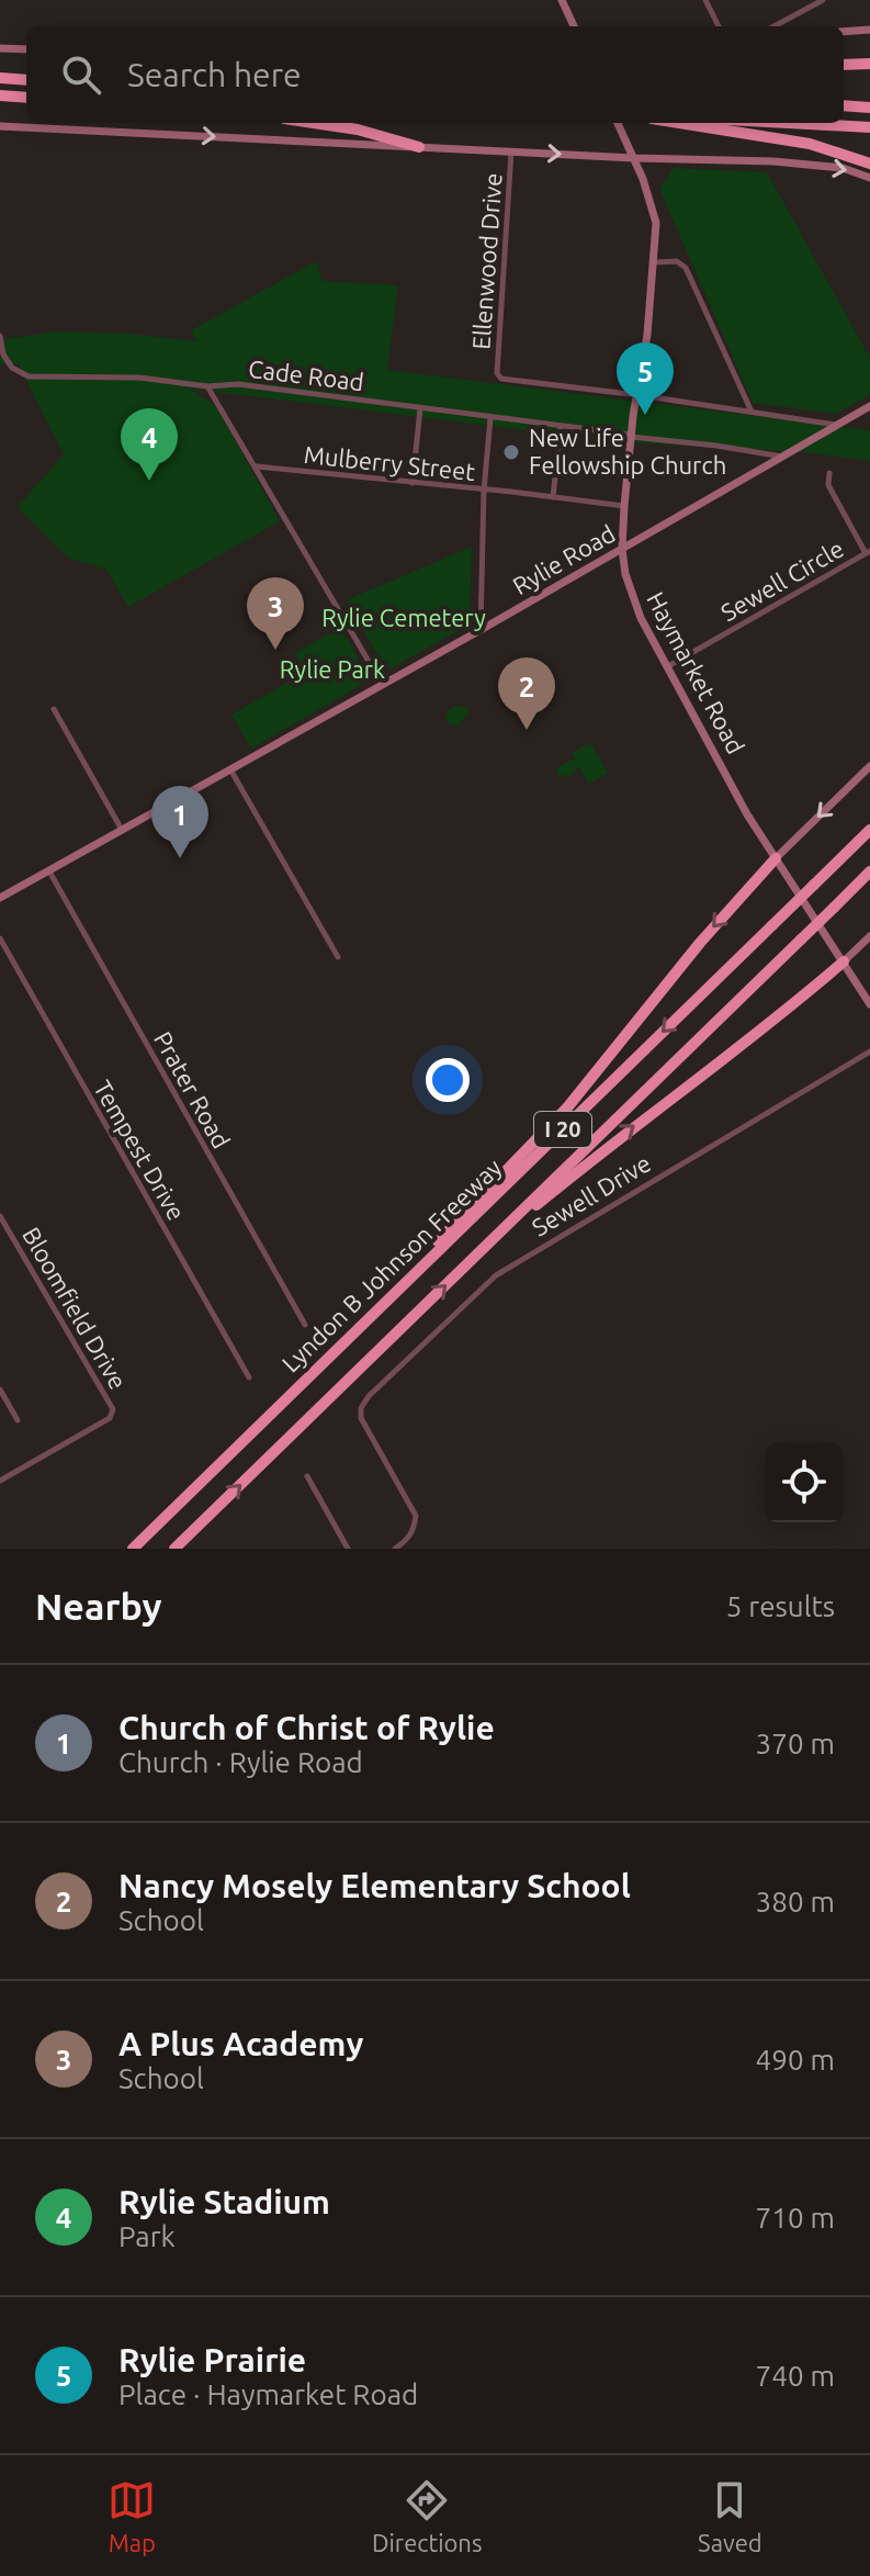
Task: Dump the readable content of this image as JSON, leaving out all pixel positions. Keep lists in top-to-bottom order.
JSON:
{
  "streets": {
    "highway": ["I 20", "Lyndon B Johnson Freeway"],
    "street": [
      "Ellenwood Drive",
      "Cade Road",
      "Mulberry Street",
      "Rylie Road",
      "Sewell Circle",
      "Haymarket Road",
      "Prater Road",
      "Tempest Drive",
      "Sewell Drive",
      "Bloomfield Drive"
    ]
  },
  "crossings": [
    ["Ellenwood Drive", "Haymarket Road"],
    ["Cade Road", "Rylie Road"],
    ["Cade Road", "Haymarket Road"],
    ["Mulberry Street", "Haymarket Road"],
    ["Rylie Road", "Haymarket Road"],
    ["Rylie Road", "Prater Road"],
    ["Sewell Circle", "Haymarket Road"]
  ],
  "parks": ["Rylie Cemetery", "Rylie Park"],
  "places": ["New Life Fellowship Church"],
  "page": {
    "search": "Search here",
    "pins": [
      "5",
      "4",
      "3",
      "2",
      "1"
    ],
    "heading": ["Nearby", "5 results"],
    "list": [
      {
        "mark": "1",
        "name": "Church of Christ of Rylie",
        "note": "Church · Rylie Road",
        "value": "370 m"
      },
      {
        "mark": "2",
        "name": "Nancy Mosely Elementary School",
        "note": "School",
        "value": "380 m"
      },
      {
        "mark": "3",
        "name": "A Plus Academy",
        "note": "School",
        "value": "490 m"
      },
      {
        "mark": "4",
        "name": "Rylie Stadium",
        "note": "Park",
        "value": "710 m"
      },
      {
        "mark": "5",
        "name": "Rylie Prairie",
        "note": "Place · Haymarket Road",
        "value": "740 m"
      }
    ],
    "nav": ["Map", "Directions", "Saved"]
  }
}
